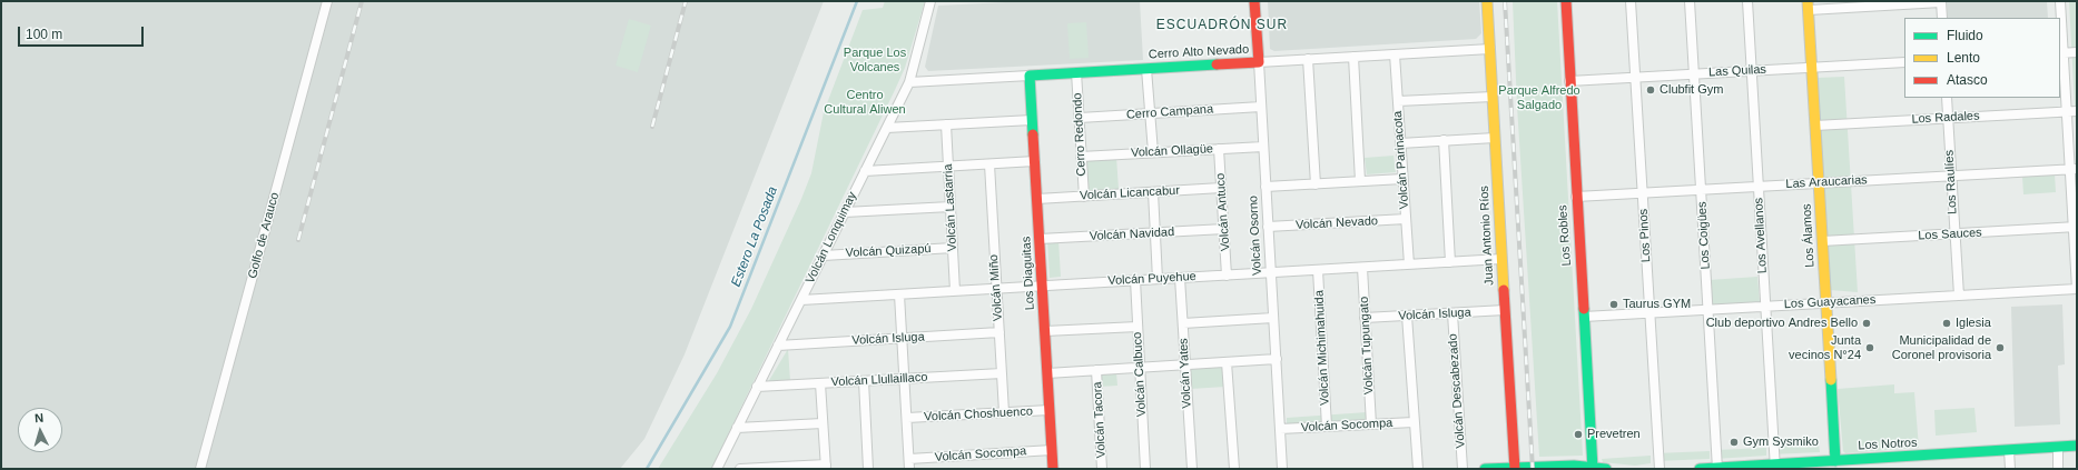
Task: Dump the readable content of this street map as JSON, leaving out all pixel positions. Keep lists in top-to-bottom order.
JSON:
{
  "streets": {
    "street": [
      "Cerro Alto Nevado",
      "Las Quilas",
      "Cerro Campana",
      "Los Radales",
      "Cerro Redondo",
      "Volcán Ollagüe",
      "Volcán Parinacota",
      "Las Araucarias",
      "Los Raulíes",
      "Volcán Licancabur",
      "Volcán Lastarria",
      "Volcán Antuco",
      "Volcán Nevado",
      "Volcán Navidad",
      "Los Sauces",
      "Golfo de Arauco",
      "Volcán Osorno",
      "Juan Antonio Ríos",
      "Los Robles",
      "Los Pinos",
      "Los Coigües",
      "Los Avellanos",
      "Los Álamos",
      "Volcán Lonquimay",
      "Volcán Quizapú",
      "Los Diaguitas",
      "Volcán Puyehue",
      "Volcán Miño",
      "Los Guayacanes",
      "Volcán Isluga",
      "Volcán Tupungato",
      "Volcán Michimahuida",
      "Volcán Yates",
      "Volcán Calbuco",
      "Volcán Llullaillaco",
      "Volcán Descabezado",
      "Volcán Choshuenco",
      "Volcán Tacora",
      "Volcán Socompa",
      "Los Notros"
    ]
  },
  "crossings": [
    ["Cerro Alto Nevado", "Cerro Redondo"],
    ["Cerro Alto Nevado", "Volcán Parinacota"],
    ["Cerro Alto Nevado", "Volcán Osorno"],
    ["Cerro Alto Nevado", "Juan Antonio Ríos"],
    ["Cerro Alto Nevado", "Volcán Lonquimay"],
    ["Cerro Alto Nevado", "Los Diaguitas"],
    ["Las Quilas", "Los Robles"],
    ["Las Quilas", "Los Pinos"],
    ["Las Quilas", "Los Coigües"],
    ["Las Quilas", "Los Avellanos"],
    ["Las Quilas", "Los Álamos"],
    ["Cerro Campana", "Cerro Redondo"],
    ["Cerro Campana", "Volcán Osorno"],
    ["Los Radales", "Los Raulíes"],
    ["Los Radales", "Los Álamos"],
    ["Cerro Redondo", "Volcán Ollagüe"],
    ["Cerro Redondo", "Volcán Licancabur"],
    ["Volcán Ollagüe", "Volcán Antuco"],
    ["Volcán Ollagüe", "Volcán Osorno"],
    ["Volcán Parinacota", "Volcán Nevado"],
    ["Volcán Parinacota", "Volcán Puyehue"],
    ["Las Araucarias", "Los Raulíes"],
    ["Las Araucarias", "Los Robles"],
    ["Las Araucarias", "Los Pinos"],
    ["Las Araucarias", "Los Coigües"],
    ["Las Araucarias", "Los Avellanos"],
    ["Las Araucarias", "Los Álamos"],
    ["Los Raulíes", "Los Sauces"],
    ["Los Raulíes", "Los Guayacanes"],
    ["Volcán Licancabur", "Volcán Antuco"],
    ["Volcán Licancabur", "Los Diaguitas"],
    ["Volcán Lastarria", "Volcán Quizapú"],
    ["Volcán Lastarria", "Volcán Puyehue"],
    ["Volcán Antuco", "Volcán Navidad"],
    ["Volcán Antuco", "Volcán Puyehue"],
    ["Volcán Nevado", "Volcán Osorno"],
    ["Volcán Navidad", "Los Diaguitas"],
    ["Los Sauces", "Los Álamos"],
    ["Volcán Osorno", "Volcán Puyehue"],
    ["Volcán Osorno", "Volcán Socompa"],
    ["Juan Antonio Ríos", "Volcán Puyehue"],
    ["Juan Antonio Ríos", "Volcán Isluga"],
    ["Los Robles", "Los Guayacanes"],
    ["Los Pinos", "Los Guayacanes"],
    ["Los Coigües", "Los Guayacanes"],
    ["Los Coigües", "Los Notros"],
    ["Los Avellanos", "Los Guayacanes"],
    ["Los Avellanos", "Los Notros"],
    ["Los Álamos", "Los Guayacanes"],
    ["Los Álamos", "Los Notros"],
    ["Volcán Lonquimay", "Volcán Quizapú"],
    ["Volcán Lonquimay", "Volcán Puyehue"],
    ["Volcán Lonquimay", "Volcán Isluga"],
    ["Volcán Lonquimay", "Volcán Llullaillaco"],
    ["Los Diaguitas", "Volcán Puyehue"],
    ["Los Diaguitas", "Volcán Choshuenco"],
    ["Los Diaguitas", "Volcán Socompa"],
    ["Volcán Puyehue", "Volcán Miño"],
    ["Volcán Puyehue", "Volcán Tupungato"],
    ["Volcán Puyehue", "Volcán Michimahuida"],
    ["Volcán Puyehue", "Volcán Yates"],
    ["Volcán Puyehue", "Volcán Calbuco"],
    ["Volcán Miño", "Volcán Isluga"],
    ["Volcán Miño", "Volcán Llullaillaco"],
    ["Volcán Miño", "Volcán Choshuenco"],
    ["Volcán Isluga", "Volcán Tupungato"],
    ["Volcán Isluga", "Volcán Descabezado"],
    ["Volcán Tupungato", "Volcán Socompa"],
    ["Volcán Michimahuida", "Volcán Socompa"]
  ],
  "districts": ["ESCUADRÓN SUR"],
  "water": ["Estero La Posada"],
  "parks": ["Parque Los Volcanes", "Parque Alfredo Salgado", "Centro Cultural Aliwen"],
  "places": [
    "Clubfit Gym",
    "Taurus GYM",
    "Club deportivo Andres Bello",
    "Iglesia",
    "Junta vecinos N°24",
    "Municipalidad de Coronel provisoria",
    "Prevetren",
    "Gym Sysmiko"
  ],
  "legend": ["Fluido", "Lento", "Atasco"],
  "scale_bar": "100 m",
  "north": "top"
}
